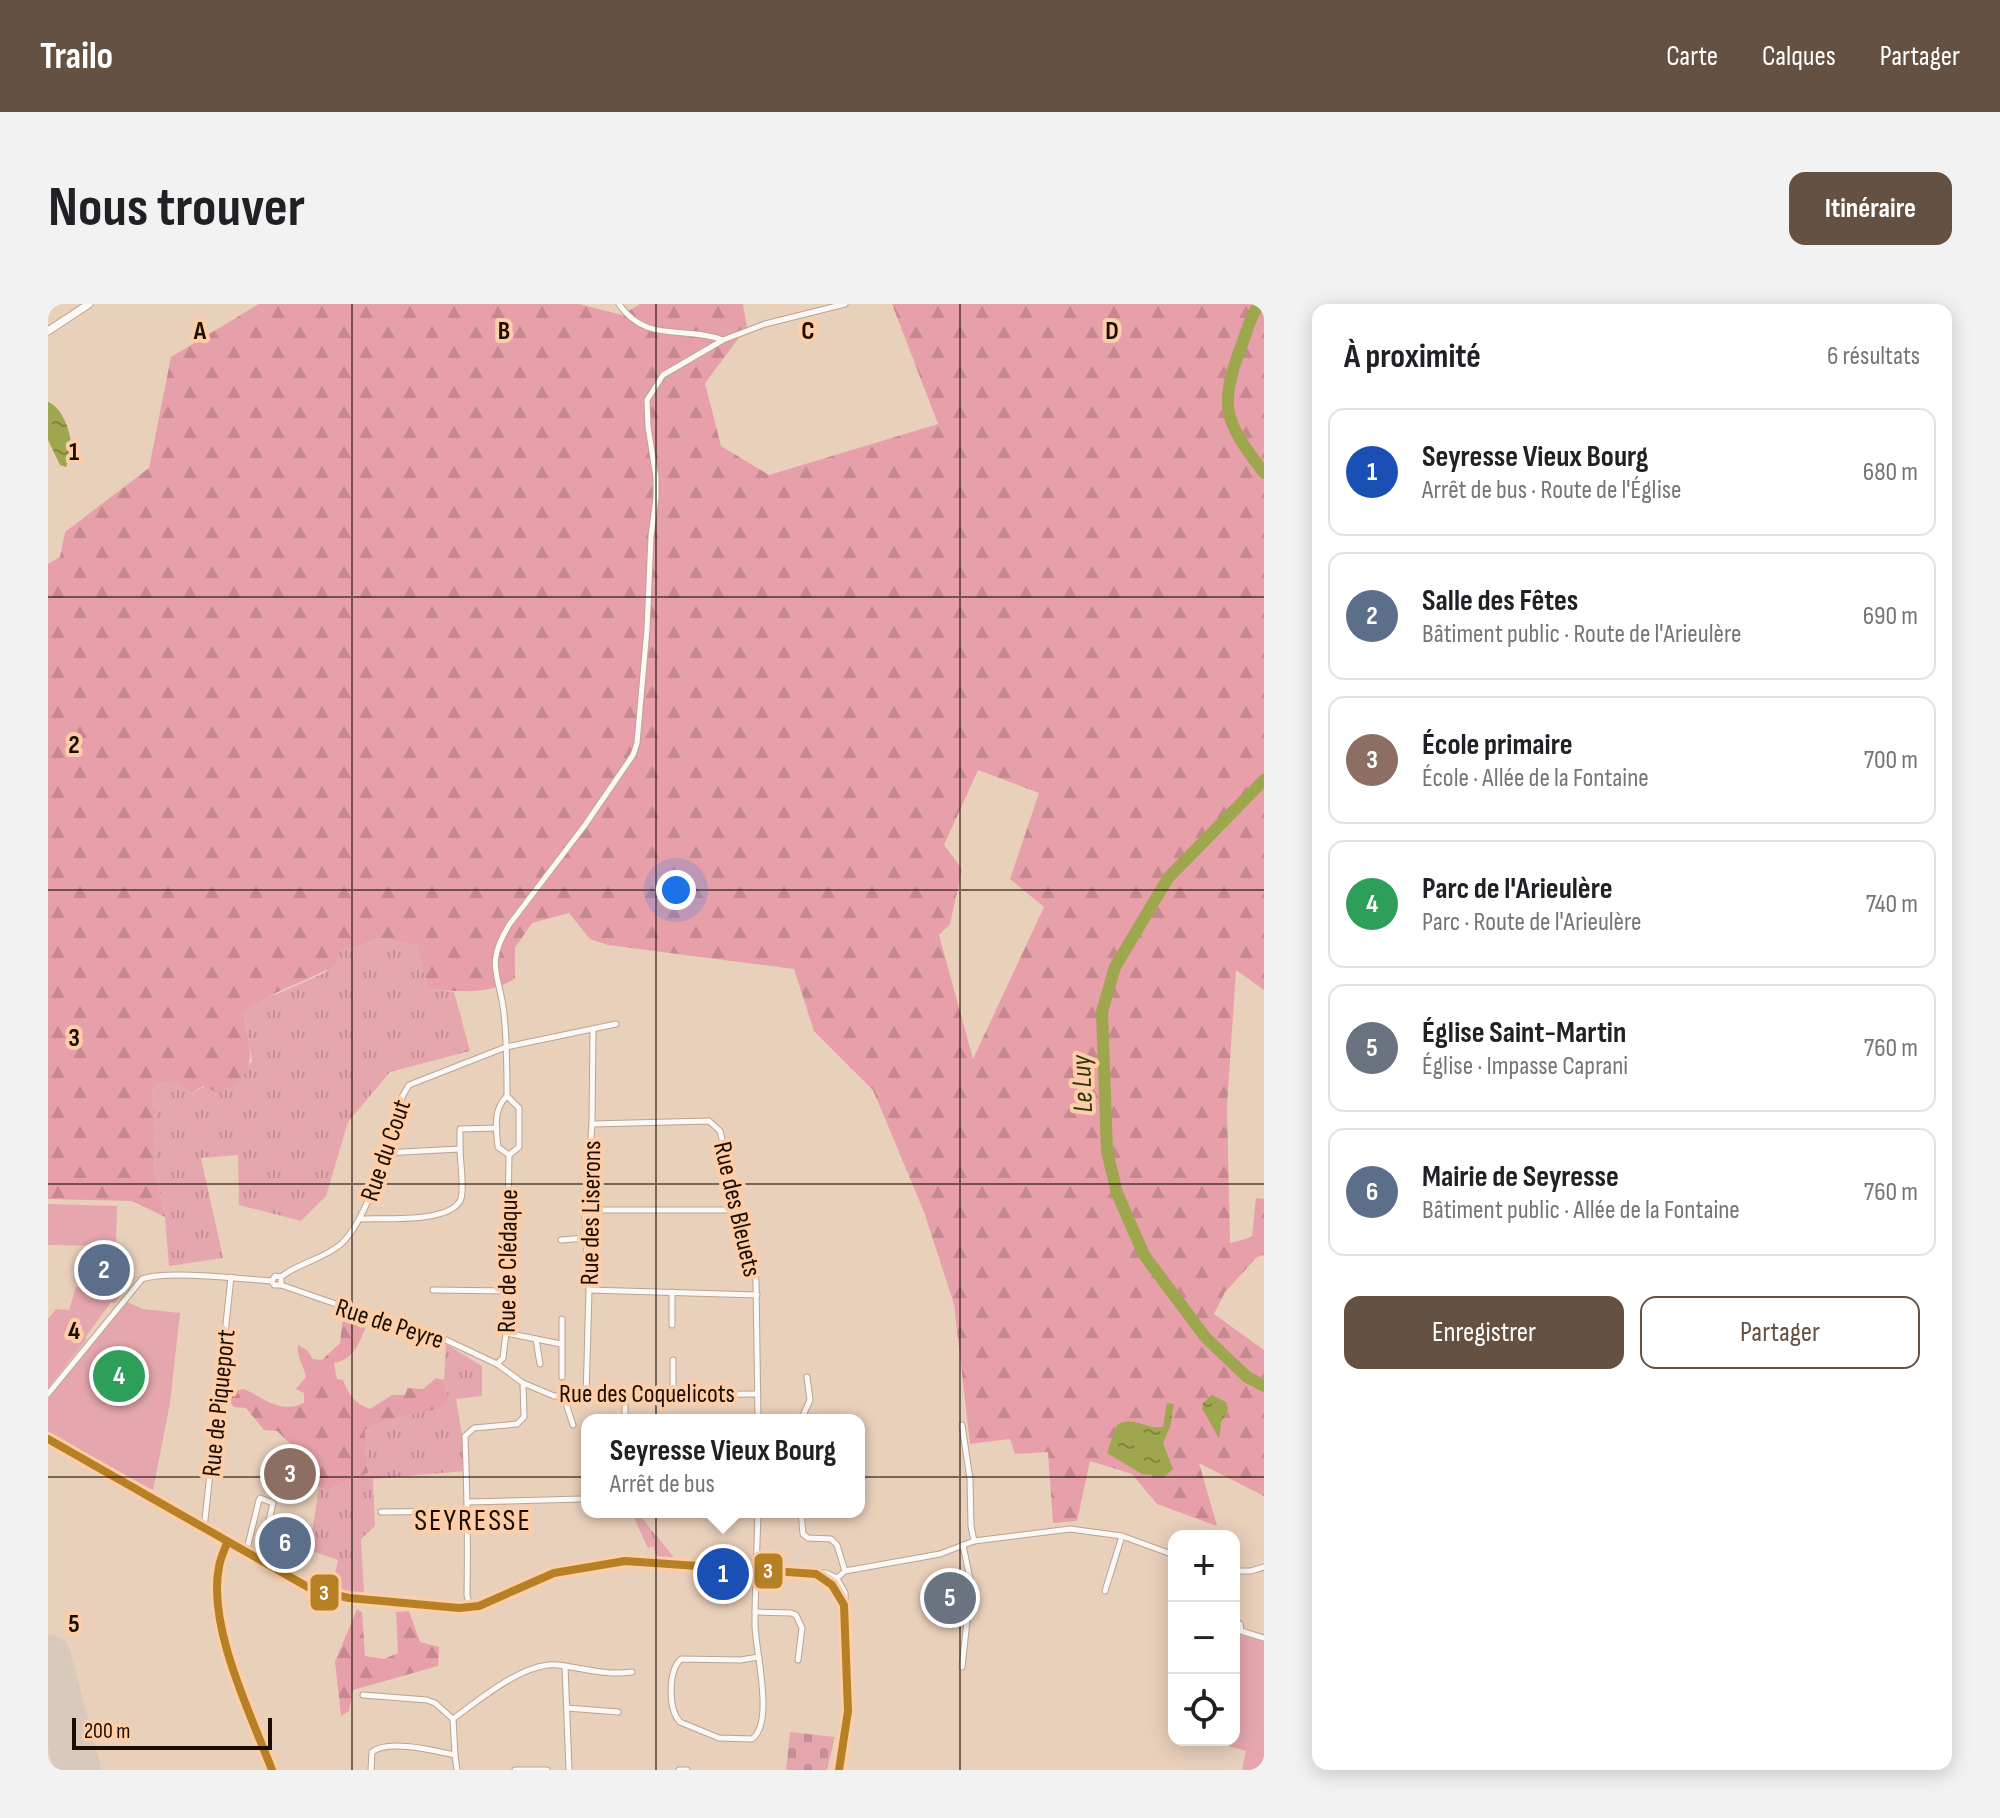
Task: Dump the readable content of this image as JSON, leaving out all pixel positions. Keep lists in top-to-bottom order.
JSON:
{
  "streets": {
    "street": [
      "Rue du Cout",
      "Rue des Bleuets",
      "Rue des Liserons",
      "Rue de Clédaque",
      "Rue de Peyre",
      "Rue des Coquelicots",
      "Rue de Piqueport"
    ]
  },
  "crossings": [
    ["Rue du Cout", "Rue des Liserons"],
    ["Rue du Cout", "Rue de Clédaque"],
    ["Rue du Cout", "Rue de Peyre"],
    ["Rue des Bleuets", "Rue des Liserons"],
    ["Rue des Bleuets", "Rue des Coquelicots"],
    ["Rue des Liserons", "Rue des Coquelicots"],
    ["Rue de Clédaque", "Rue de Peyre"],
    ["Rue de Clédaque", "Rue des Coquelicots"],
    ["Rue de Peyre", "Rue des Coquelicots"],
    ["Rue de Peyre", "Rue de Piqueport"]
  ],
  "districts": ["SEYRESSE"],
  "water": ["Le Luy"],
  "lines": ["transit line 3"],
  "scale_bar": "200 m",
  "page": {
    "header": "Trailo",
    "nav": ["Carte", "Calques", "Partager"],
    "buttons": [
      "Itinéraire",
      ["Enregistrer", "Partager"]
    ],
    "title": "Nous trouver",
    "heading": ["À proximité", "6 résultats"],
    "list": [
      {
        "mark": "1",
        "name": "Seyresse Vieux Bourg",
        "note": "Arrêt de bus · Route de l'Église",
        "value": "680 m"
      },
      {
        "mark": "2",
        "name": "Salle des Fêtes",
        "note": "Bâtiment public · Route de l'Arieulère",
        "value": "690 m"
      },
      {
        "mark": "3",
        "name": "École primaire",
        "note": "École · Allée de la Fontaine",
        "value": "700 m"
      },
      {
        "mark": "4",
        "name": "Parc de l'Arieulère",
        "note": "Parc · Route de l'Arieulère",
        "value": "740 m"
      },
      {
        "mark": "5",
        "name": "Église Saint-Martin",
        "note": "Église · Impasse Caprani",
        "value": "760 m"
      },
      {
        "mark": "6",
        "name": "Mairie de Seyresse",
        "note": "Bâtiment public · Allée de la Fontaine",
        "value": "760 m"
      }
    ],
    "pins": [
      "2",
      "4",
      "3",
      "6",
      "1",
      "5"
    ],
    "popup": ["Seyresse Vieux Bourg", "Arrêt de bus"],
    "map_buttons": ["+", "−"],
    "scale": "200 m"
  },
  "grid": {
    "columns": [
      "A",
      "B",
      "C",
      "D"
    ],
    "rows": [
      "1",
      "2",
      "3",
      "4",
      "5"
    ]
  }
}
